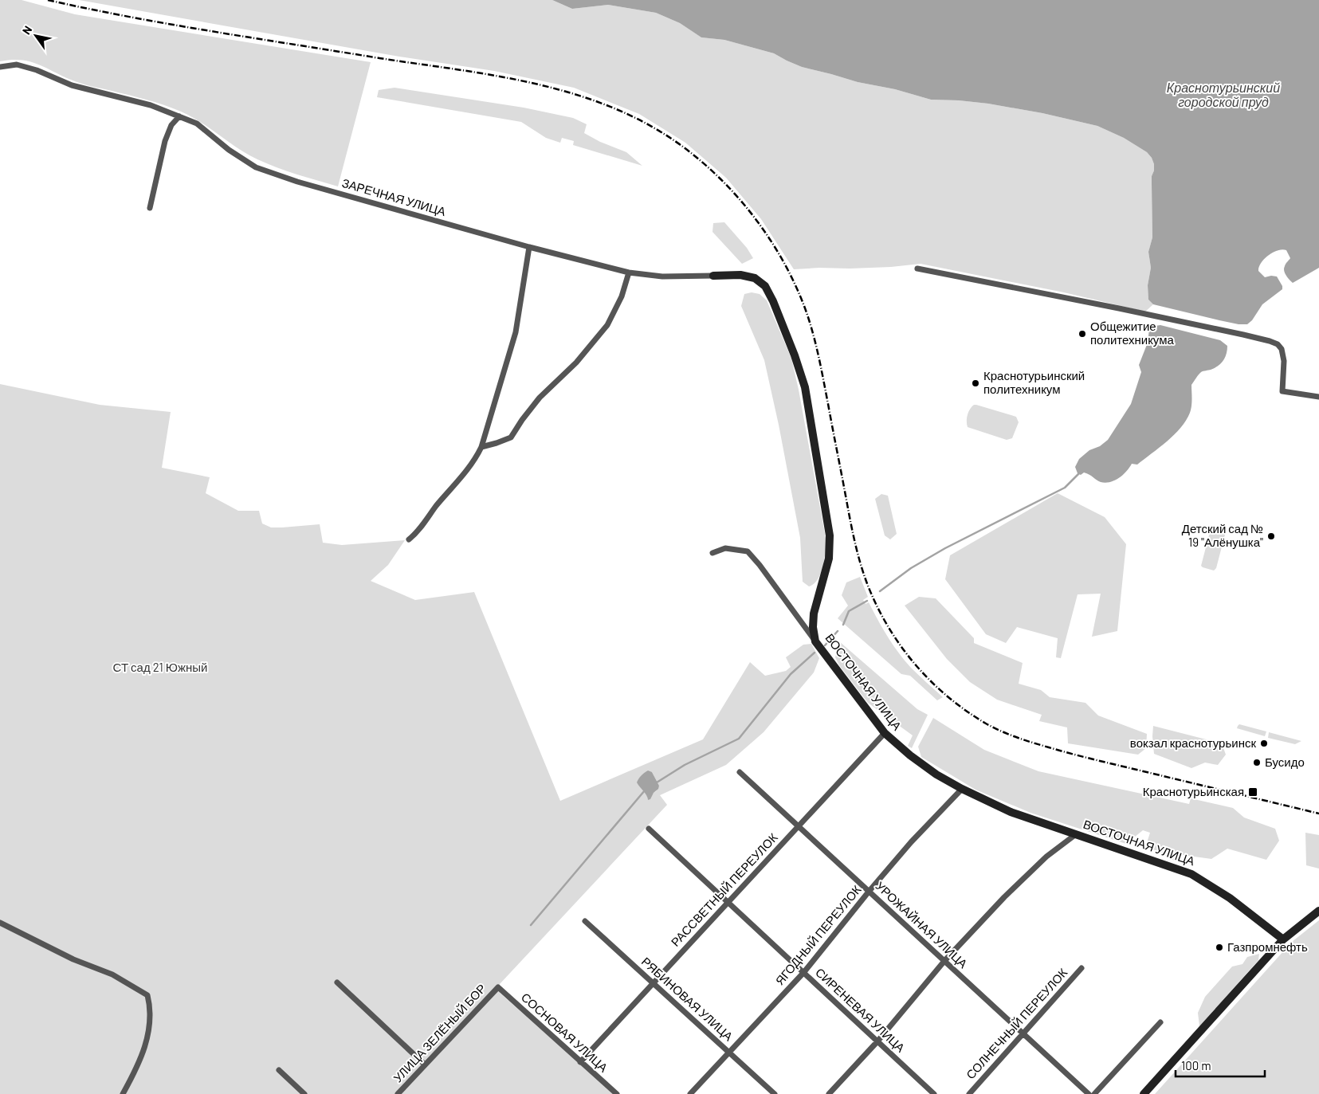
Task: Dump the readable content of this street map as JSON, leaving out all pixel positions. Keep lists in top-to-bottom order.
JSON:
{
  "streets": {
    "street": [
      "ЗАРЕЧНАЯ УЛИЦА",
      "ВОСТОЧНАЯ УЛИЦА",
      "РАССВЕТНЫЙ ПЕРЕУЛОК",
      "УРОЖАЙНАЯ УЛИЦА",
      "ЯГОДНЫЙ ПЕРЕУЛОК",
      "РЯБИНОВАЯ УЛИЦА",
      "СИРЕНЕВАЯ УЛИЦА",
      "СОЛНЕЧНЫЙ ПЕРЕУЛОК",
      "СОСНОВАЯ УЛИЦА",
      "УЛИЦА ЗЕЛЁНЫЙ БОР"
    ]
  },
  "crossings": [
    ["ЗАРЕЧНАЯ УЛИЦА", "ВОСТОЧНАЯ УЛИЦА"],
    ["ВОСТОЧНАЯ УЛИЦА", "РАССВЕТНЫЙ ПЕРЕУЛОК"],
    ["ВОСТОЧНАЯ УЛИЦА", "ЯГОДНЫЙ ПЕРЕУЛОК"],
    ["РАССВЕТНЫЙ ПЕРЕУЛОК", "УРОЖАЙНАЯ УЛИЦА"],
    ["РАССВЕТНЫЙ ПЕРЕУЛОК", "РЯБИНОВАЯ УЛИЦА"],
    ["РАССВЕТНЫЙ ПЕРЕУЛОК", "СИРЕНЕВАЯ УЛИЦА"],
    ["РАССВЕТНЫЙ ПЕРЕУЛОК", "СОСНОВАЯ УЛИЦА"],
    ["УРОЖАЙНАЯ УЛИЦА", "ЯГОДНЫЙ ПЕРЕУЛОК"],
    ["УРОЖАЙНАЯ УЛИЦА", "СОЛНЕЧНЫЙ ПЕРЕУЛОК"],
    ["ЯГОДНЫЙ ПЕРЕУЛОК", "РЯБИНОВАЯ УЛИЦА"],
    ["ЯГОДНЫЙ ПЕРЕУЛОК", "СИРЕНЕВАЯ УЛИЦА"],
    ["СОСНОВАЯ УЛИЦА", "УЛИЦА ЗЕЛЁНЫЙ БОР"]
  ],
  "water": ["Краснотурьинский городской пруд"],
  "parks": ["СТ сад 21 Южный"],
  "places": {
    "other": [
      "Общежитие политехникума",
      "Краснотурьинский политехникум",
      "Детский сад № 19 \"Алёнушка\"",
      "вокзал краснотурьинск",
      "Бусидо",
      "Газпромнефть"
    ],
    "transit": ["Краснотурьинская"]
  },
  "scale_bar": "100 m",
  "north": "top left"
}
